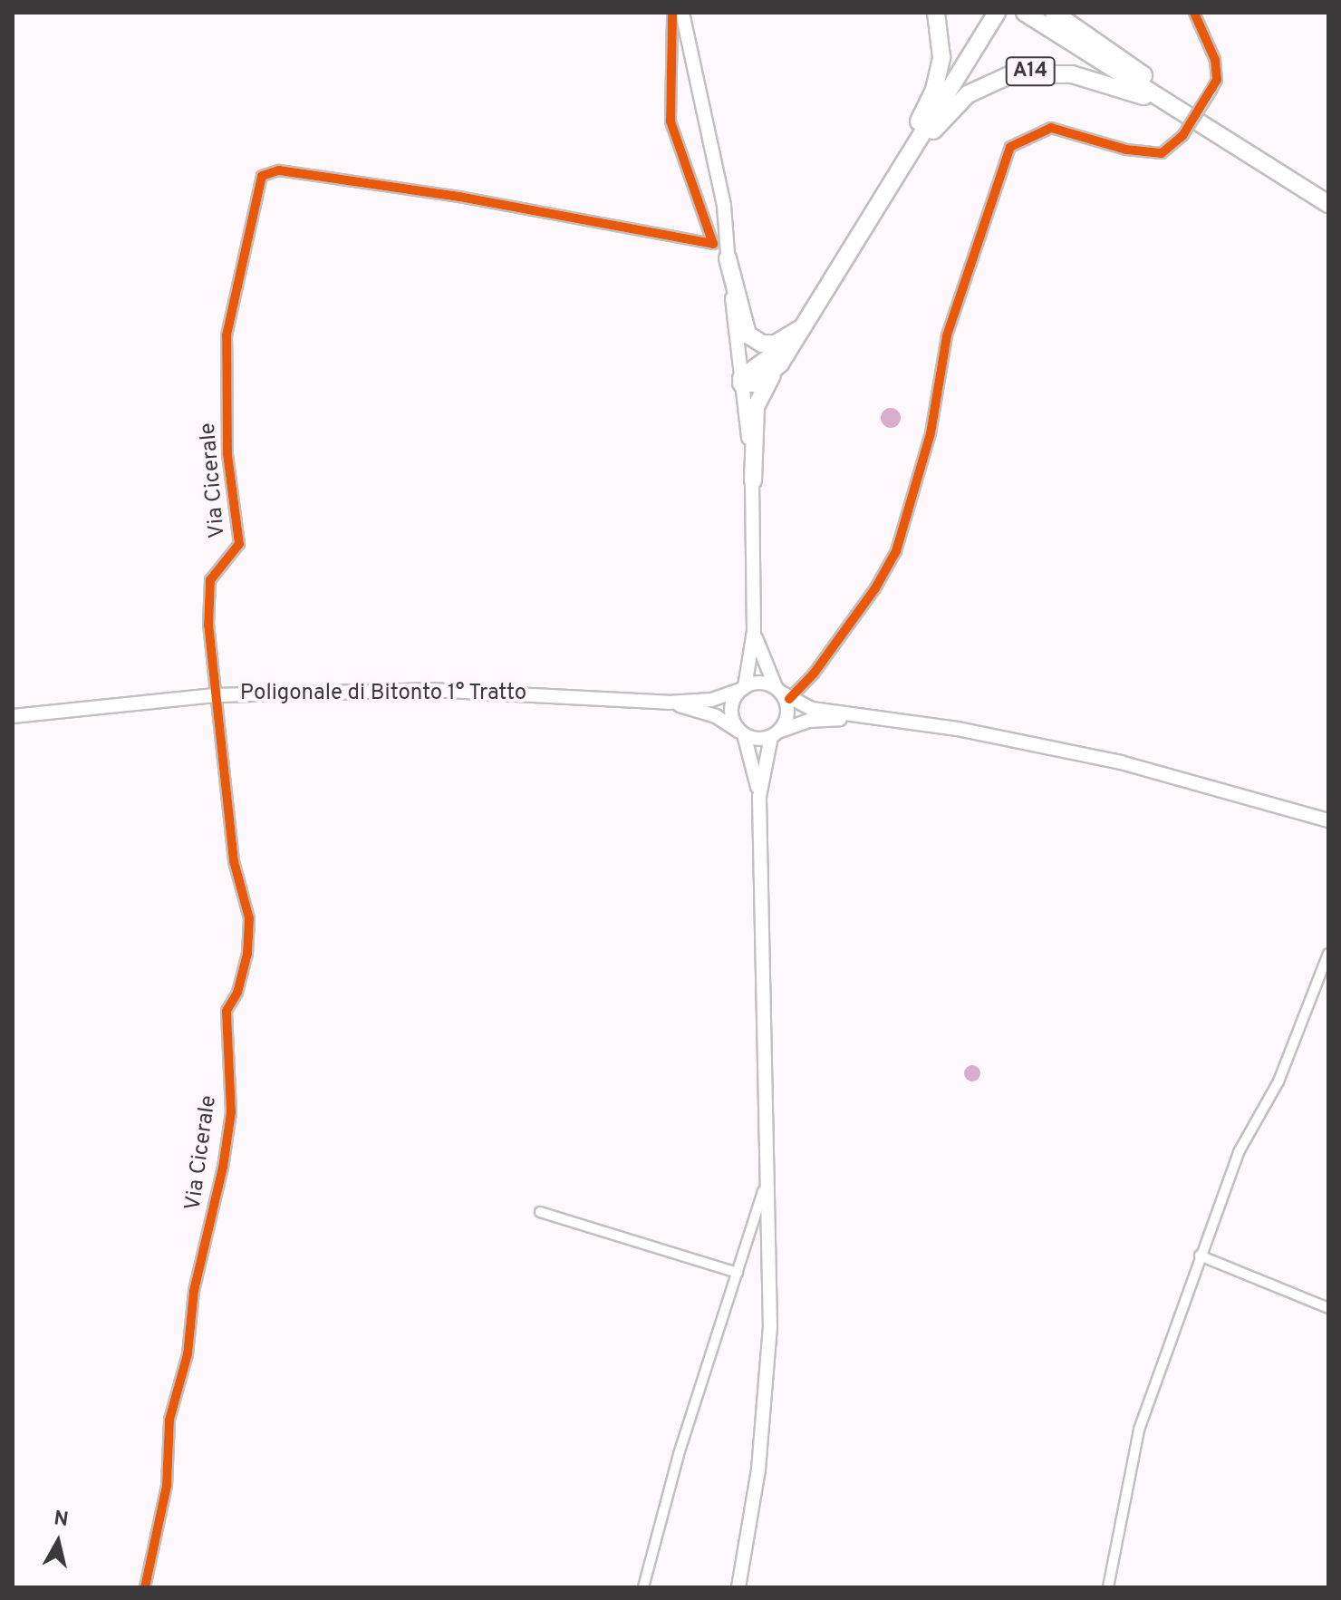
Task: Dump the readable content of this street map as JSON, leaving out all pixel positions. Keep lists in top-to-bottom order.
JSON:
{
  "streets": {
    "highway": ["A14"],
    "main road": ["Poligonale di Bitonto 1° Tratto"],
    "street": ["Via Cicerale"]
  },
  "crossings": [
    ["Via Cicerale", "Poligonale di Bitonto 1° Tratto"]
  ],
  "north": "top"
}
